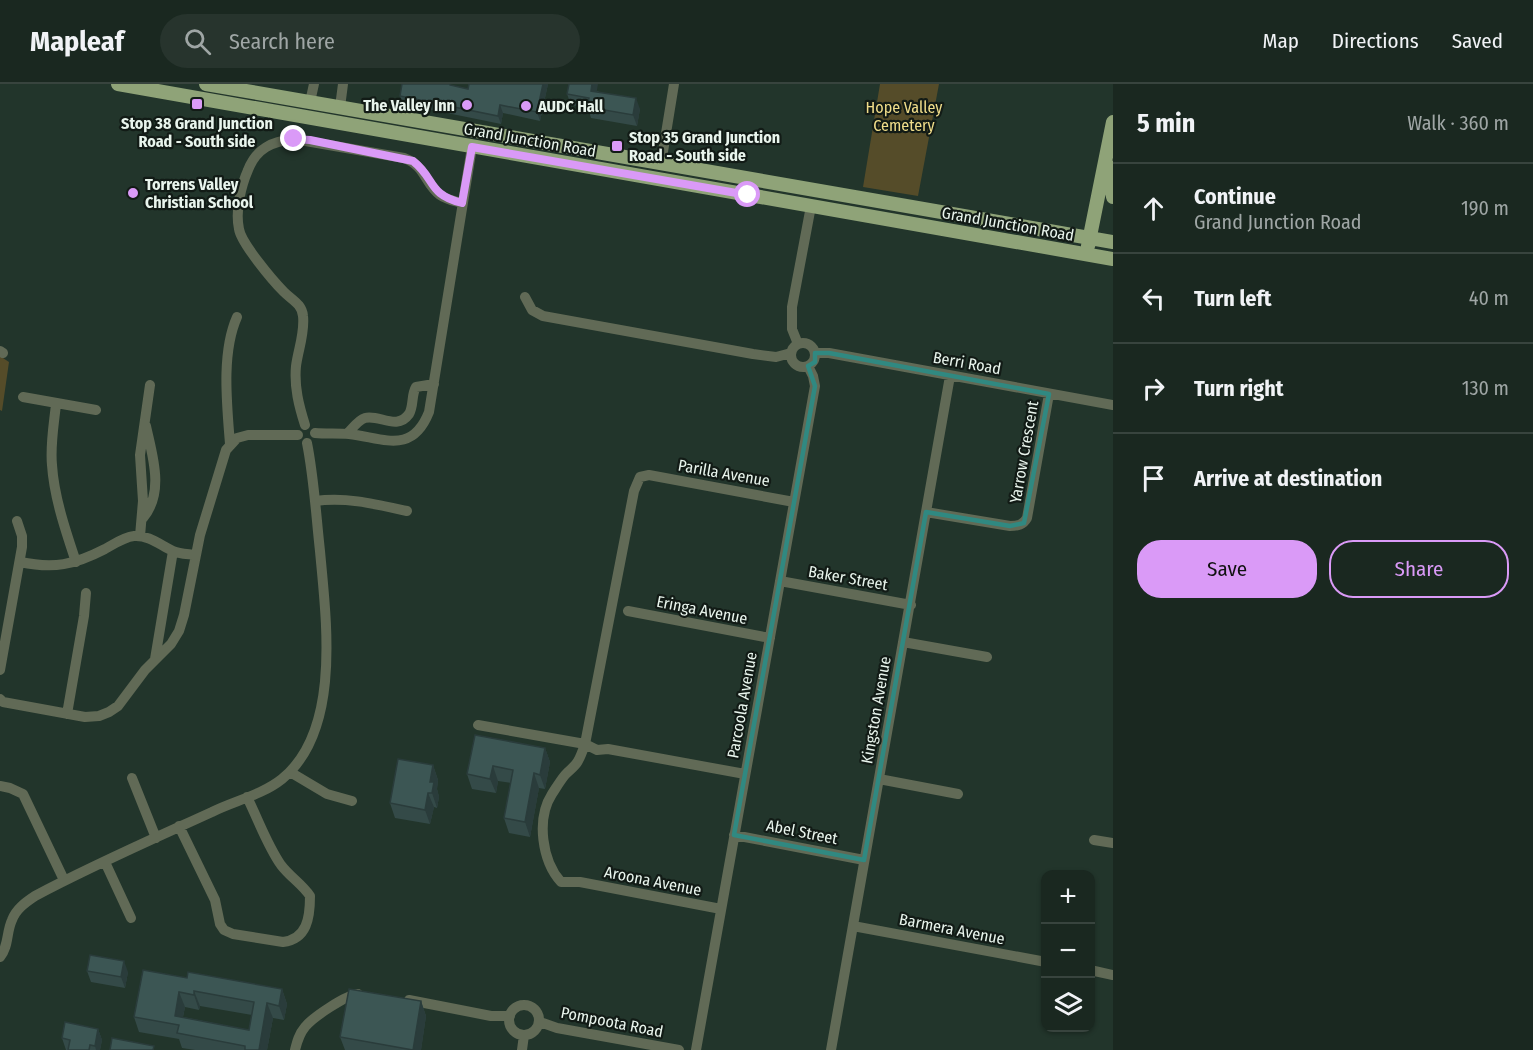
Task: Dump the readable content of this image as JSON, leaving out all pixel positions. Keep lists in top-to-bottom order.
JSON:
{
  "streets": {
    "main road": ["Grand Junction Road"],
    "street": [
      "Berri Road",
      "Yarrow Crescent",
      "Parilla Avenue",
      "Baker Street",
      "Eringa Avenue",
      "Parcoola Avenue",
      "Kingston Avenue",
      "Abel Street",
      "Aroona Avenue",
      "Barmera Avenue",
      "Pompoota Road"
    ]
  },
  "crossings": [
    ["Berri Road", "Yarrow Crescent"],
    ["Berri Road", "Parcoola Avenue"],
    ["Berri Road", "Kingston Avenue"],
    ["Yarrow Crescent", "Kingston Avenue"],
    ["Parilla Avenue", "Parcoola Avenue"],
    ["Parilla Avenue", "Aroona Avenue"],
    ["Baker Street", "Parcoola Avenue"],
    ["Baker Street", "Kingston Avenue"],
    ["Eringa Avenue", "Parcoola Avenue"],
    ["Parcoola Avenue", "Abel Street"],
    ["Parcoola Avenue", "Aroona Avenue"],
    ["Kingston Avenue", "Abel Street"],
    ["Kingston Avenue", "Barmera Avenue"]
  ],
  "parks": ["Hope Valley Cemetery"],
  "places": {
    "transit": ["Stop 38 Grand Junction Road - South side", "Stop 35 Grand Junction Road - South side"],
    "other": ["The Valley Inn", "AUDC Hall", "Torrens Valley Christian School"]
  },
  "page": {
    "header": "Mapleaf",
    "search": "Search here",
    "nav": ["Map", "Directions", "Saved"],
    "heading": ["5 min", "Walk · 360 m"],
    "list": [
      ["Continue", "Grand Junction Road", "190 m"],
      ["Turn left", "40 m"],
      ["Turn right", "130 m"],
      "Arrive at destination"
    ],
    "buttons": ["Save", "Share"],
    "map_buttons": ["+", "−"]
  }
}
